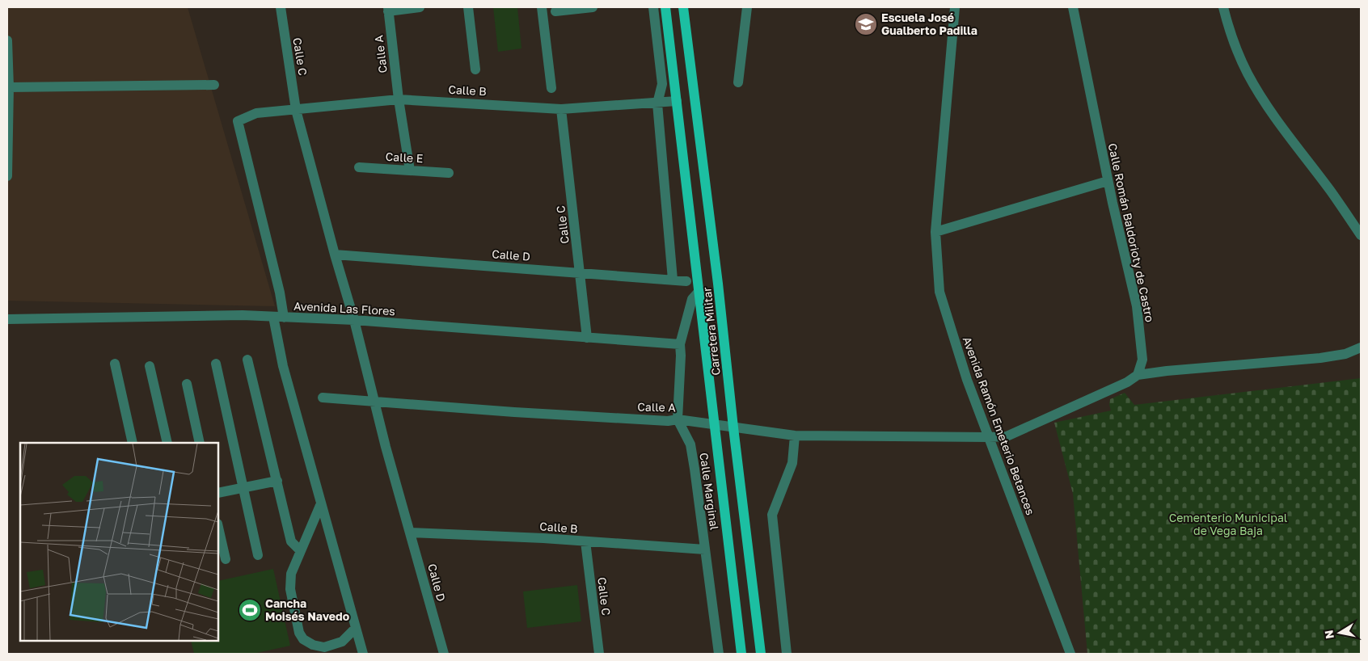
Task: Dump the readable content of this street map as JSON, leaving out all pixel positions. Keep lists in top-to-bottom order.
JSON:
{
  "streets": {
    "main road": ["Carretera Militar"],
    "street": [
      "Calle A",
      "Calle C",
      "Calle B",
      "Calle E",
      "Calle Román Baldorioty de Castro",
      "Calle D",
      "Avenida Las Flores",
      "Avenida Ramón Emeterio Betances",
      "Calle Marginal"
    ]
  },
  "crossings": [
    ["Calle A", "Calle B"],
    ["Calle A", "Calle E"],
    ["Calle A", "Calle D"],
    ["Calle A", "Carretera Militar"],
    ["Calle A", "Avenida Ramón Emeterio Betances"],
    ["Calle A", "Calle Marginal"],
    ["Calle C", "Calle B"],
    ["Calle C", "Calle D"],
    ["Calle C", "Avenida Las Flores"],
    ["Calle B", "Calle D"],
    ["Calle B", "Avenida Las Flores"],
    ["Calle B", "Carretera Militar"],
    ["Calle B", "Calle Marginal"],
    ["Calle D", "Avenida Las Flores"]
  ],
  "parks": ["Cementerio Municipal de Vega Baja"],
  "places": {
    "school or university": ["Escuela José Gualberto Padilla"],
    "sports": ["Cancha Moisés Navedo"]
  },
  "north": "left"
}
